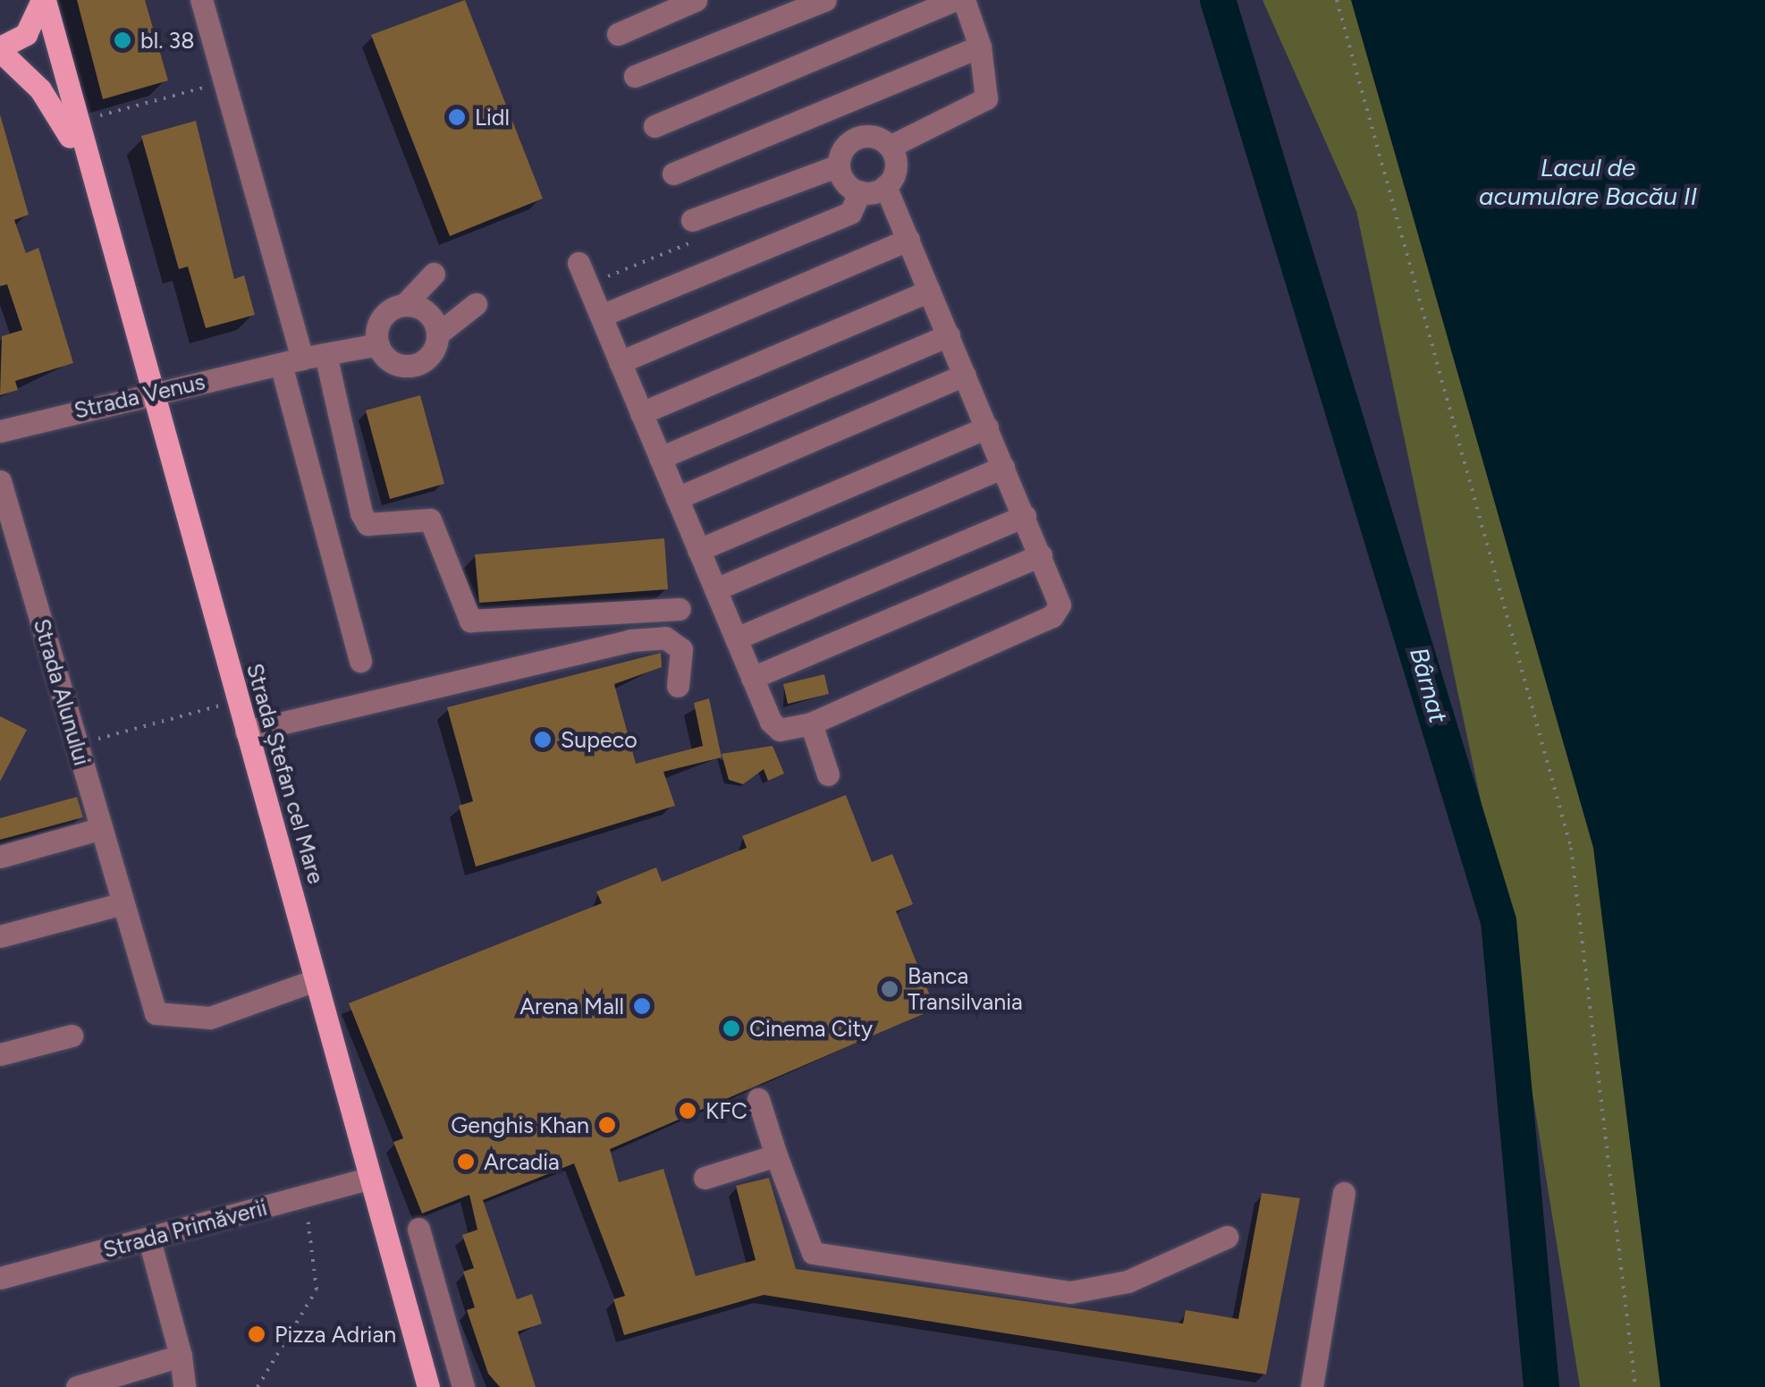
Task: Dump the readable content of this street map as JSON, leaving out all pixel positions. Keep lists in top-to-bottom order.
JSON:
{
  "streets": {
    "main road": ["Strada Ștefan cel Mare"],
    "street": ["Strada Venus", "Strada Alunului", "Strada Primăverii"]
  },
  "crossings": [
    ["Strada Venus", "Strada Ștefan cel Mare"],
    ["Strada Alunului", "Strada Ștefan cel Mare"],
    ["Strada Ștefan cel Mare", "Strada Primăverii"]
  ],
  "water": ["Lacul de acumulare Bacău II", "Bârnat"],
  "places": [
    "bl. 38",
    "Lidl",
    "Supeco",
    "Banca Transilvania",
    "Arena Mall",
    "Cinema City",
    "KFC",
    "Genghis Khan",
    "Arcadia",
    "Pizza Adrian"
  ]
}
